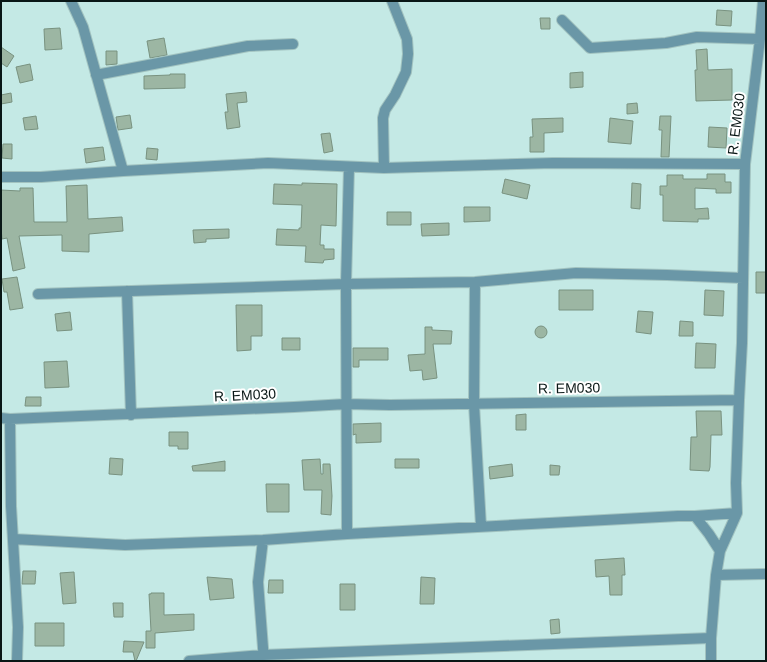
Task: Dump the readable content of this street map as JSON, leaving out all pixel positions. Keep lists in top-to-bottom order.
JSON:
{
  "streets": {
    "street": ["R. EM030"]
  }
}
